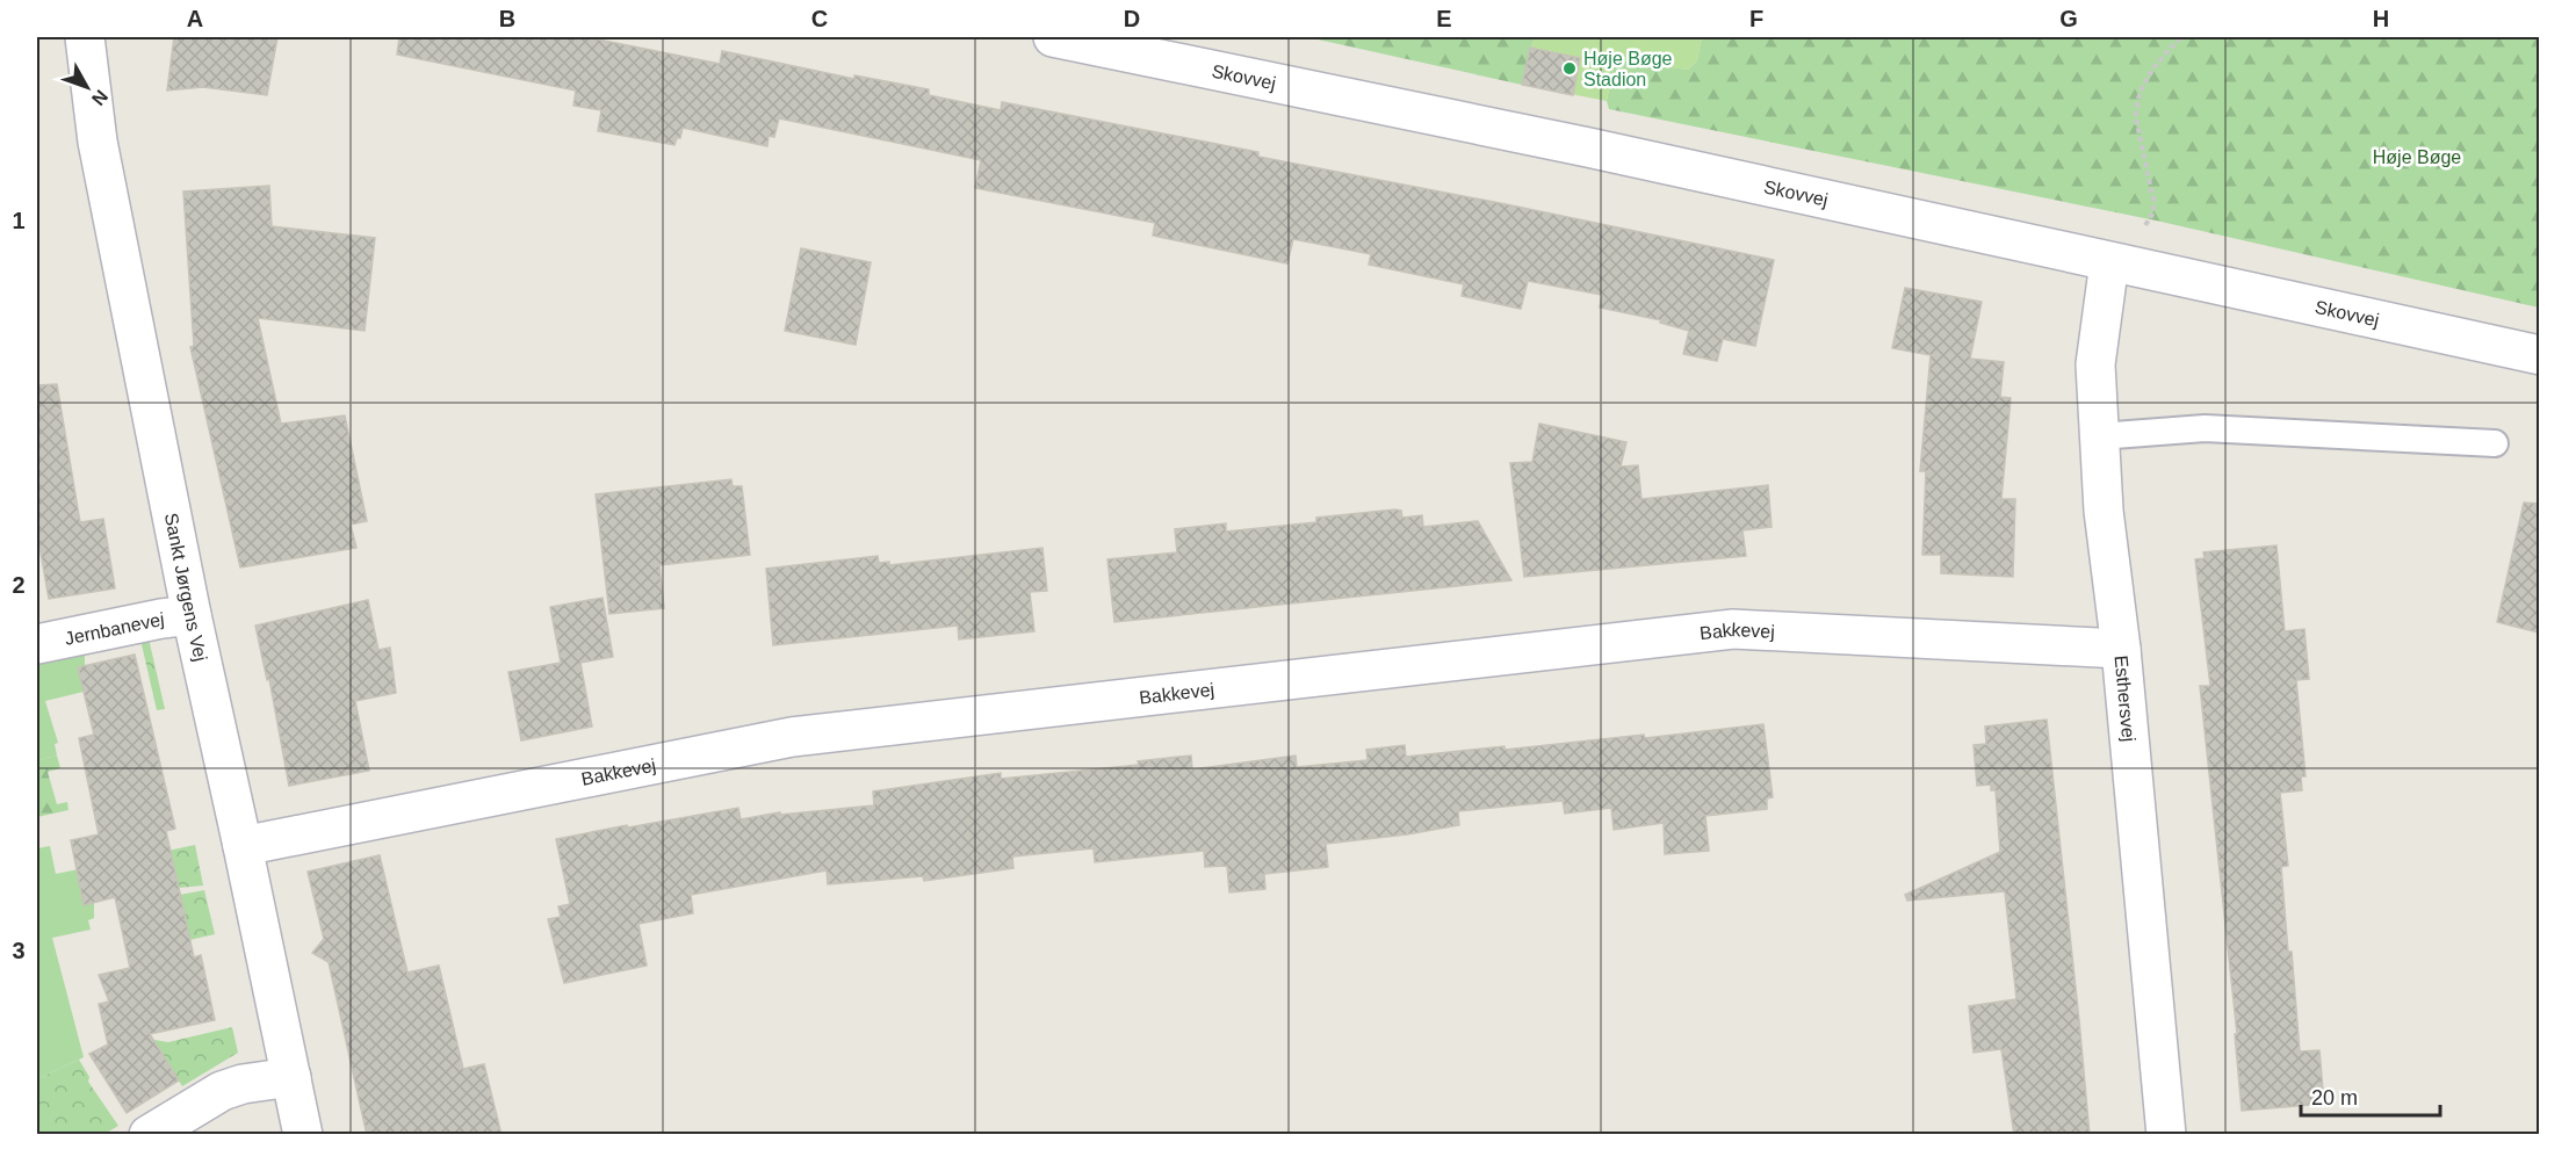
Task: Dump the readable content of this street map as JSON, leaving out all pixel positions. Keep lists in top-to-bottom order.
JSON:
{
  "streets": {
    "street": [
      "Skovvej",
      "Sankt Jørgens Vej",
      "Jernbanevej",
      "Bakkevej",
      "Esthersvej"
    ]
  },
  "crossings": [
    ["Skovvej", "Esthersvej"],
    ["Sankt Jørgens Vej", "Jernbanevej"],
    ["Sankt Jørgens Vej", "Bakkevej"],
    ["Bakkevej", "Esthersvej"]
  ],
  "parks": ["Høje Bøge"],
  "places": ["Høje Bøge Stadion"],
  "scale_bar": "20 m",
  "north": "bottom right",
  "grid": {
    "columns": [
      "A",
      "B",
      "C",
      "D",
      "E",
      "F",
      "G",
      "H"
    ],
    "rows": ["1", "2", "3"]
  }
}
